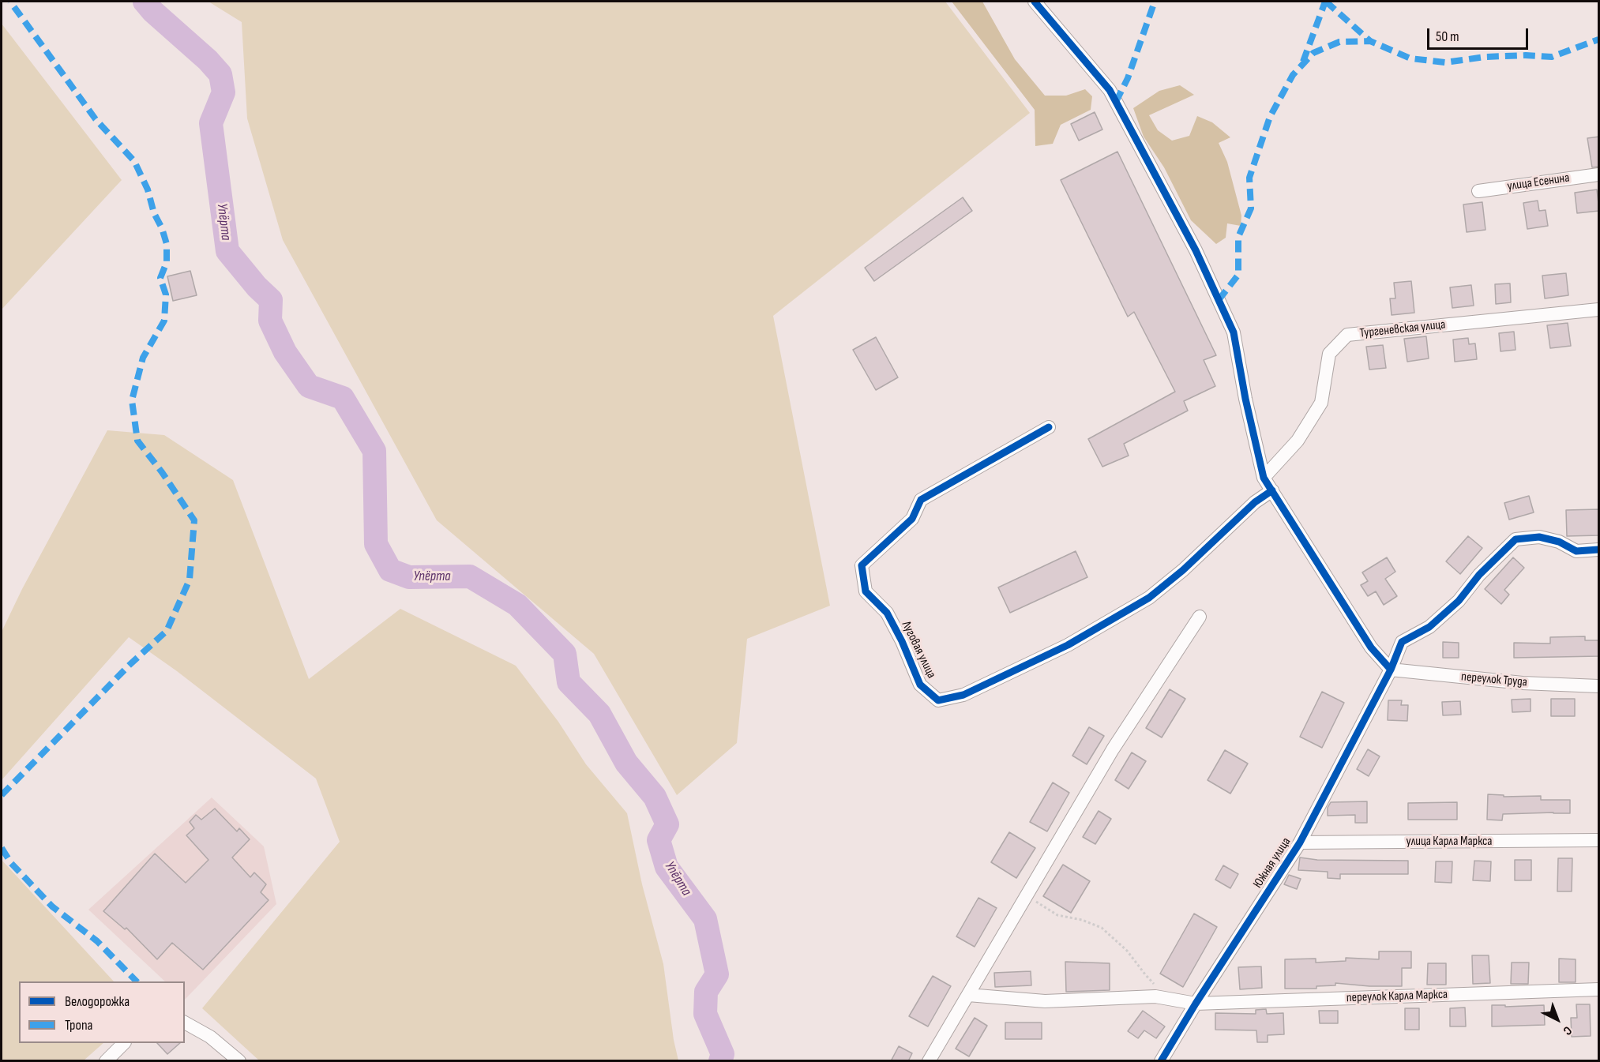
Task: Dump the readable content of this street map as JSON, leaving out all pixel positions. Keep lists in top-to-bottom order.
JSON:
{
  "streets": {
    "street": [
      "улица Есенина",
      "Тургеневская улица",
      "Луговая улица",
      "переулок Труда",
      "улица Карла Маркса",
      "Южная улица",
      "переулок Карла Маркса"
    ]
  },
  "crossings": [
    ["переулок Труда", "Южная улица"],
    ["улица Карла Маркса", "Южная улица"],
    ["Южная улица", "переулок Карла Маркса"]
  ],
  "water": ["Упёрта"],
  "legend": ["Велодорожка", "Тропа"],
  "scale_bar": "50 m",
  "north": "bottom right"
}
